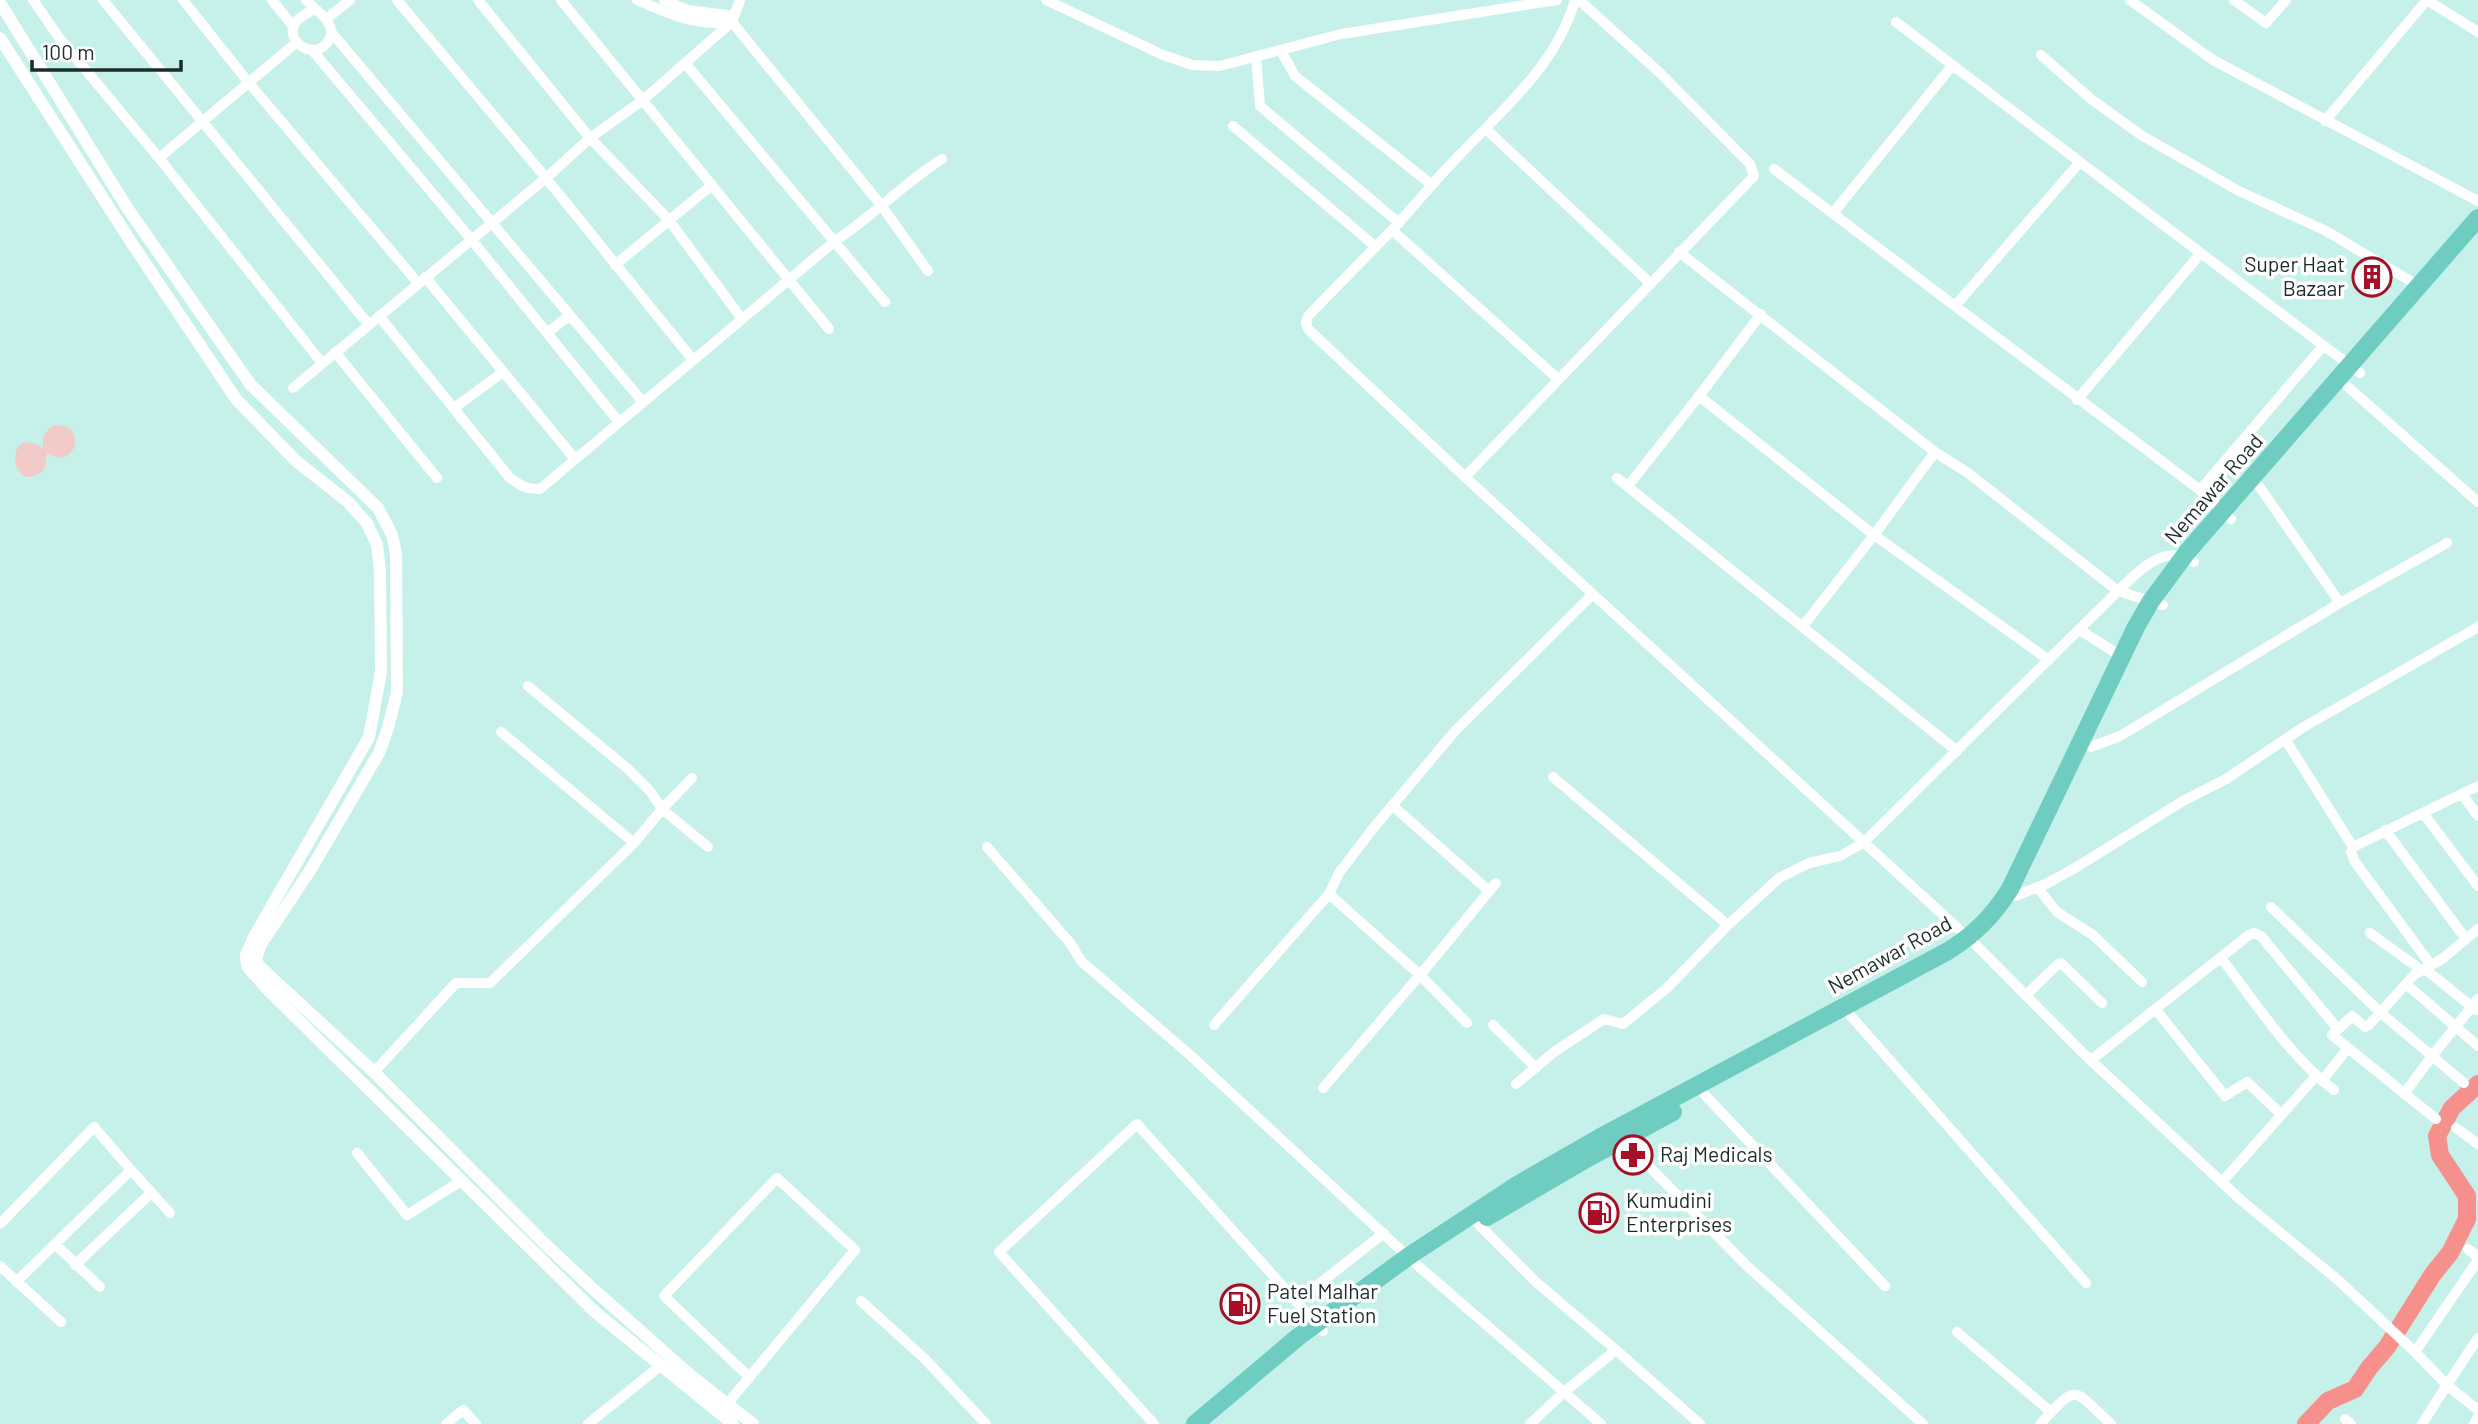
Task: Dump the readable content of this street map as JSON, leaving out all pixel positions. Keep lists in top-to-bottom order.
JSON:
{
  "streets": {
    "highway": ["Nemawar Road"]
  },
  "places": {
    "building": ["Super Haat Bazaar"],
    "pharmacy": ["Raj Medicals"],
    "fuel station": ["Kumudini Enterprises", "Patel Malhar Fuel Station"]
  },
  "scale_bar": "100 m"
}
